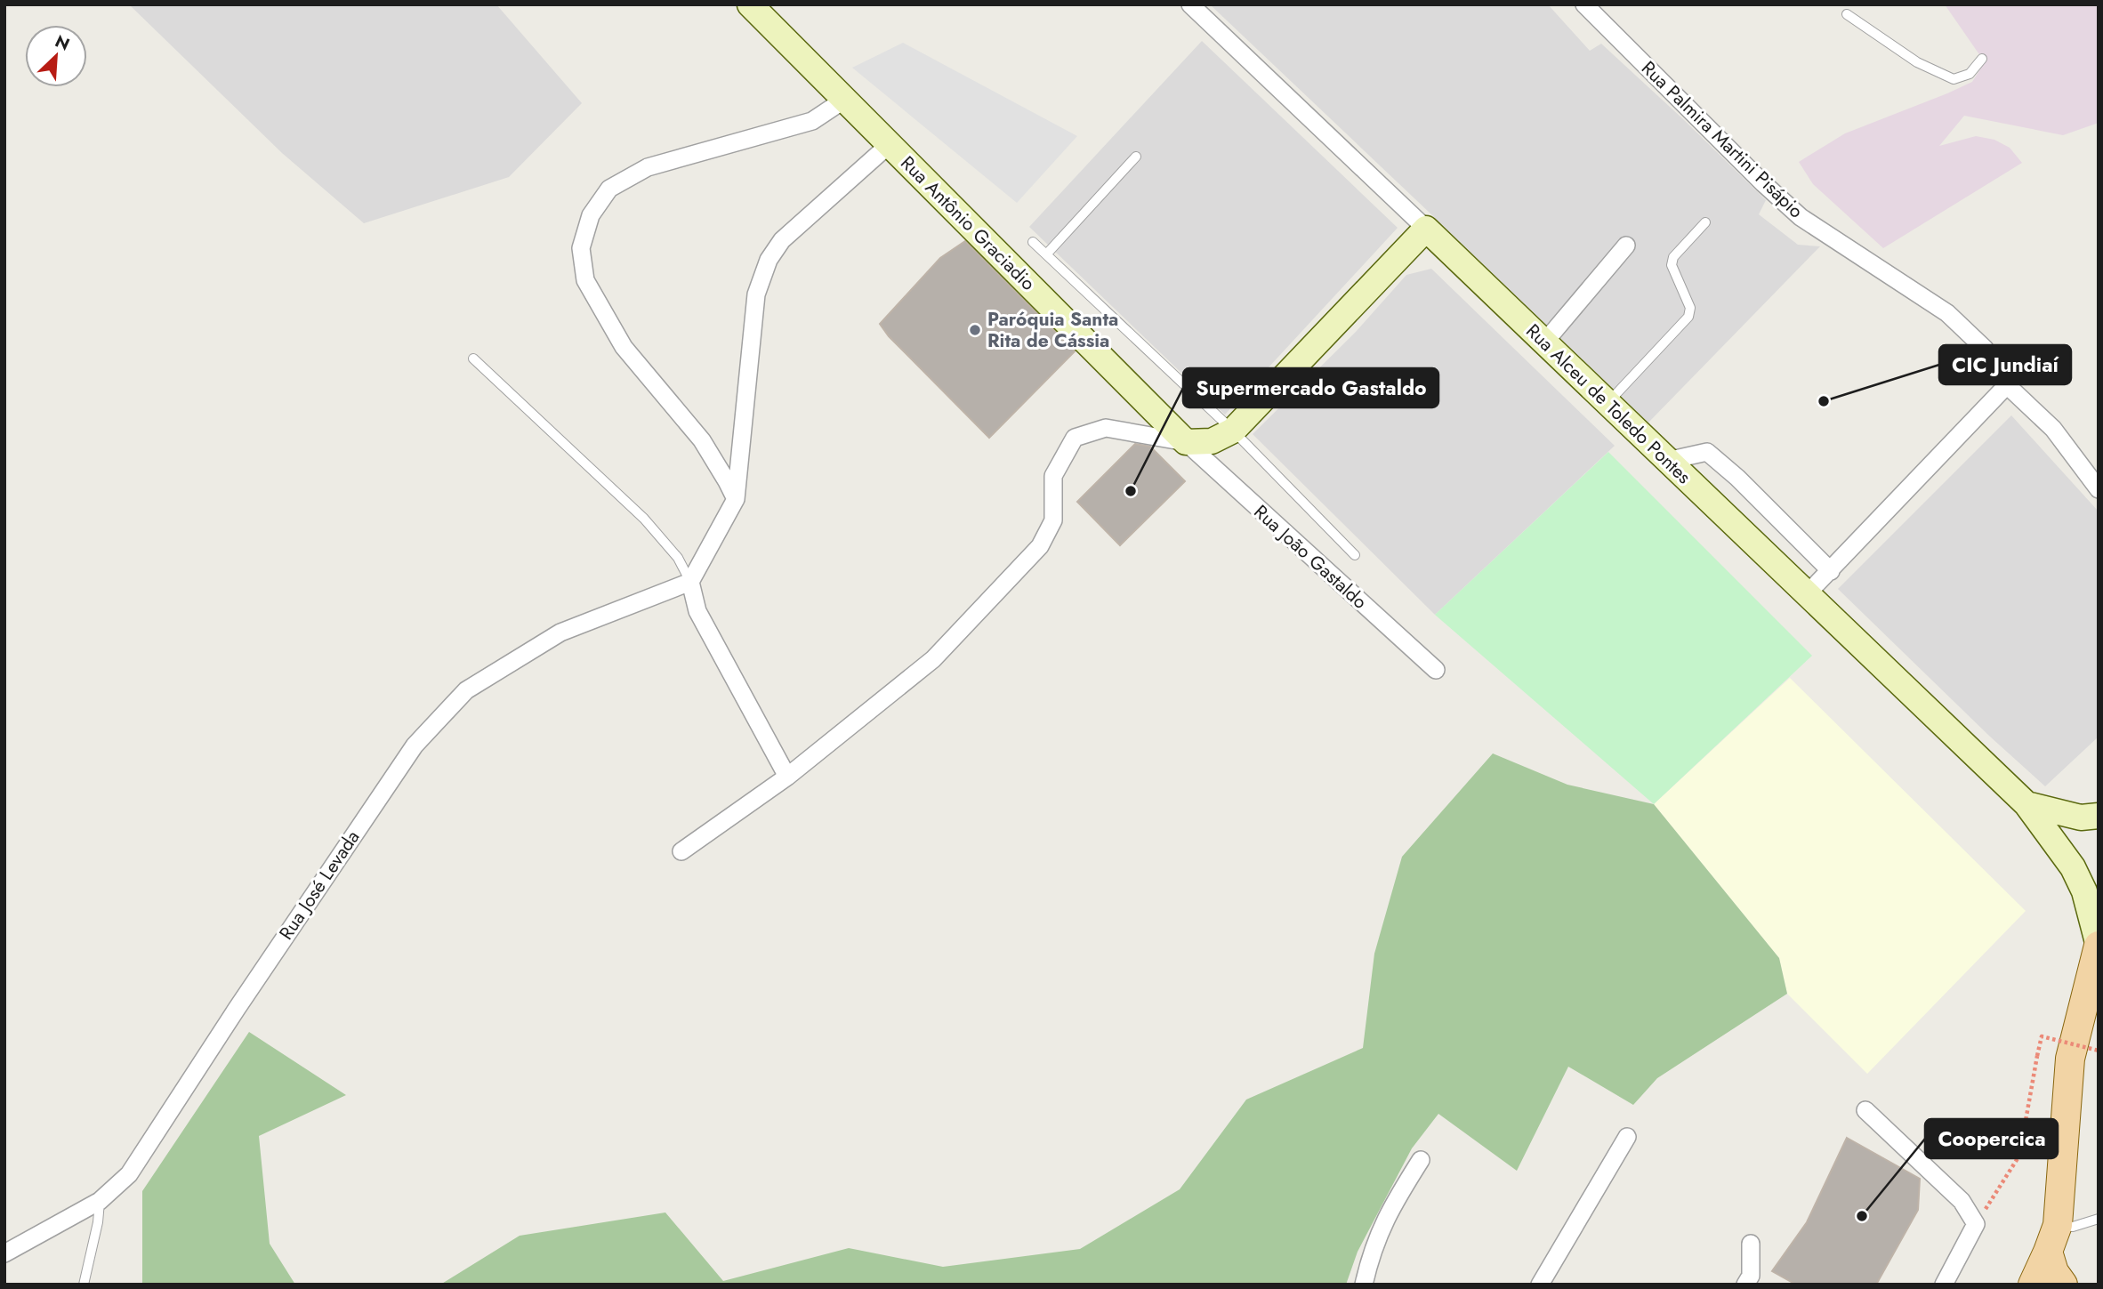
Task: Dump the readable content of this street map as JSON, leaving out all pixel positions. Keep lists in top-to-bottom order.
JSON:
{
  "streets": {
    "main road": ["Rua Antônio Graciadio", "Rua Alceu de Toledo Pontes"],
    "street": ["Rua Palmira Martini Pisápio", "Rua João Gastaldo", "Rua José Levada"]
  },
  "crossings": [
    ["Rua Antônio Graciadio", "Rua João Gastaldo"]
  ],
  "places": [
    "Paróquia Santa Rita de Cássia",
    "CIC Jundiaí",
    "Supermercado Gastaldo",
    "Coopercica"
  ],
  "north": "top right"
}
